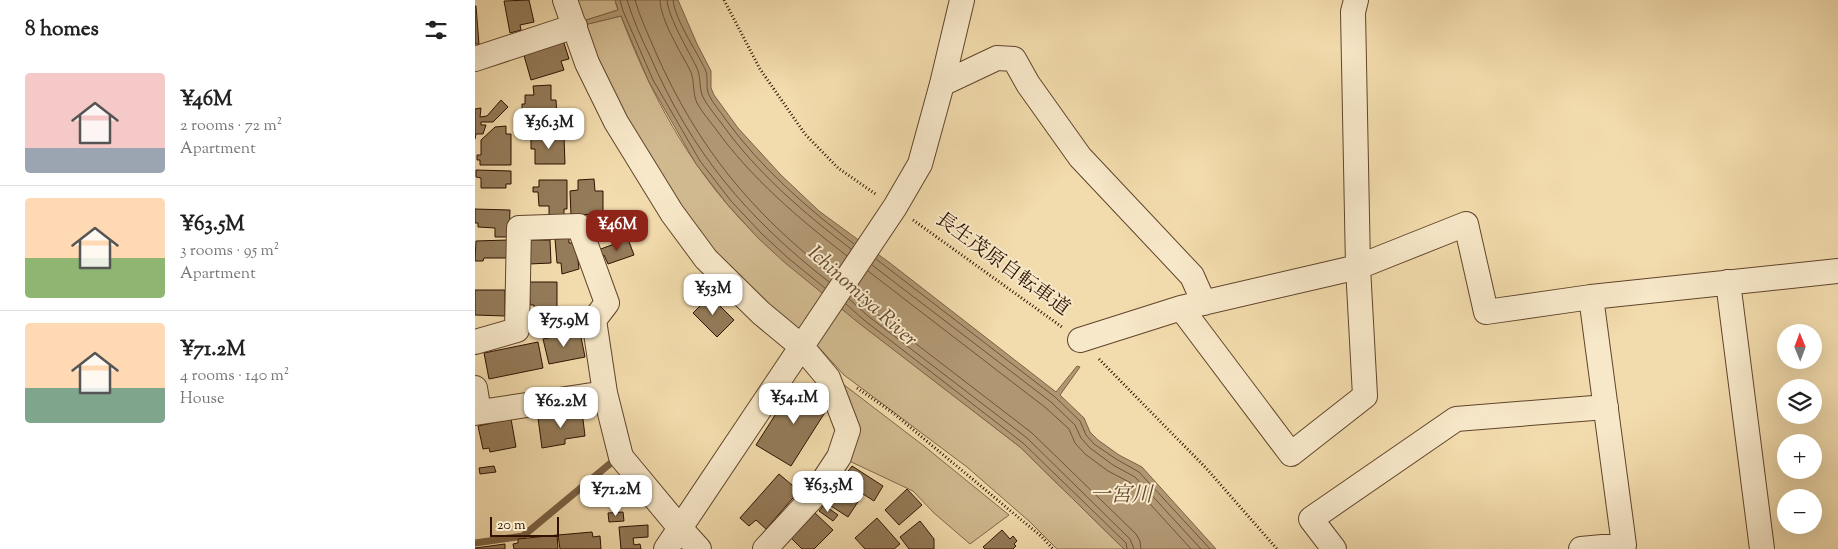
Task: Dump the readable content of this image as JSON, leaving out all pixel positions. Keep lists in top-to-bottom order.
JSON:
{
  "streets": {
    "path": ["長生茂原自転車道"]
  },
  "water": ["Ichinomiya River", "一宮川"],
  "scale_bar": "20 m",
  "north": "top",
  "page": {
    "heading": "8 homes",
    "list": [
      {
        "name": "¥46M",
        "note": "2 rooms · 72 m² · Apartment"
      },
      {
        "name": "¥63.5M",
        "note": "3 rooms · 95 m² · Apartment"
      },
      {
        "name": "¥71.2M",
        "note": "4 rooms · 140 m² · House"
      }
    ],
    "price": [
      "¥36.3M",
      "¥46M",
      "¥53M",
      "¥75.9M",
      "¥54.1M",
      "¥62.2M",
      "¥63.5M",
      "¥71.2M"
    ],
    "map_buttons": ["+", "−"],
    "scale": "20 m"
  }
}
